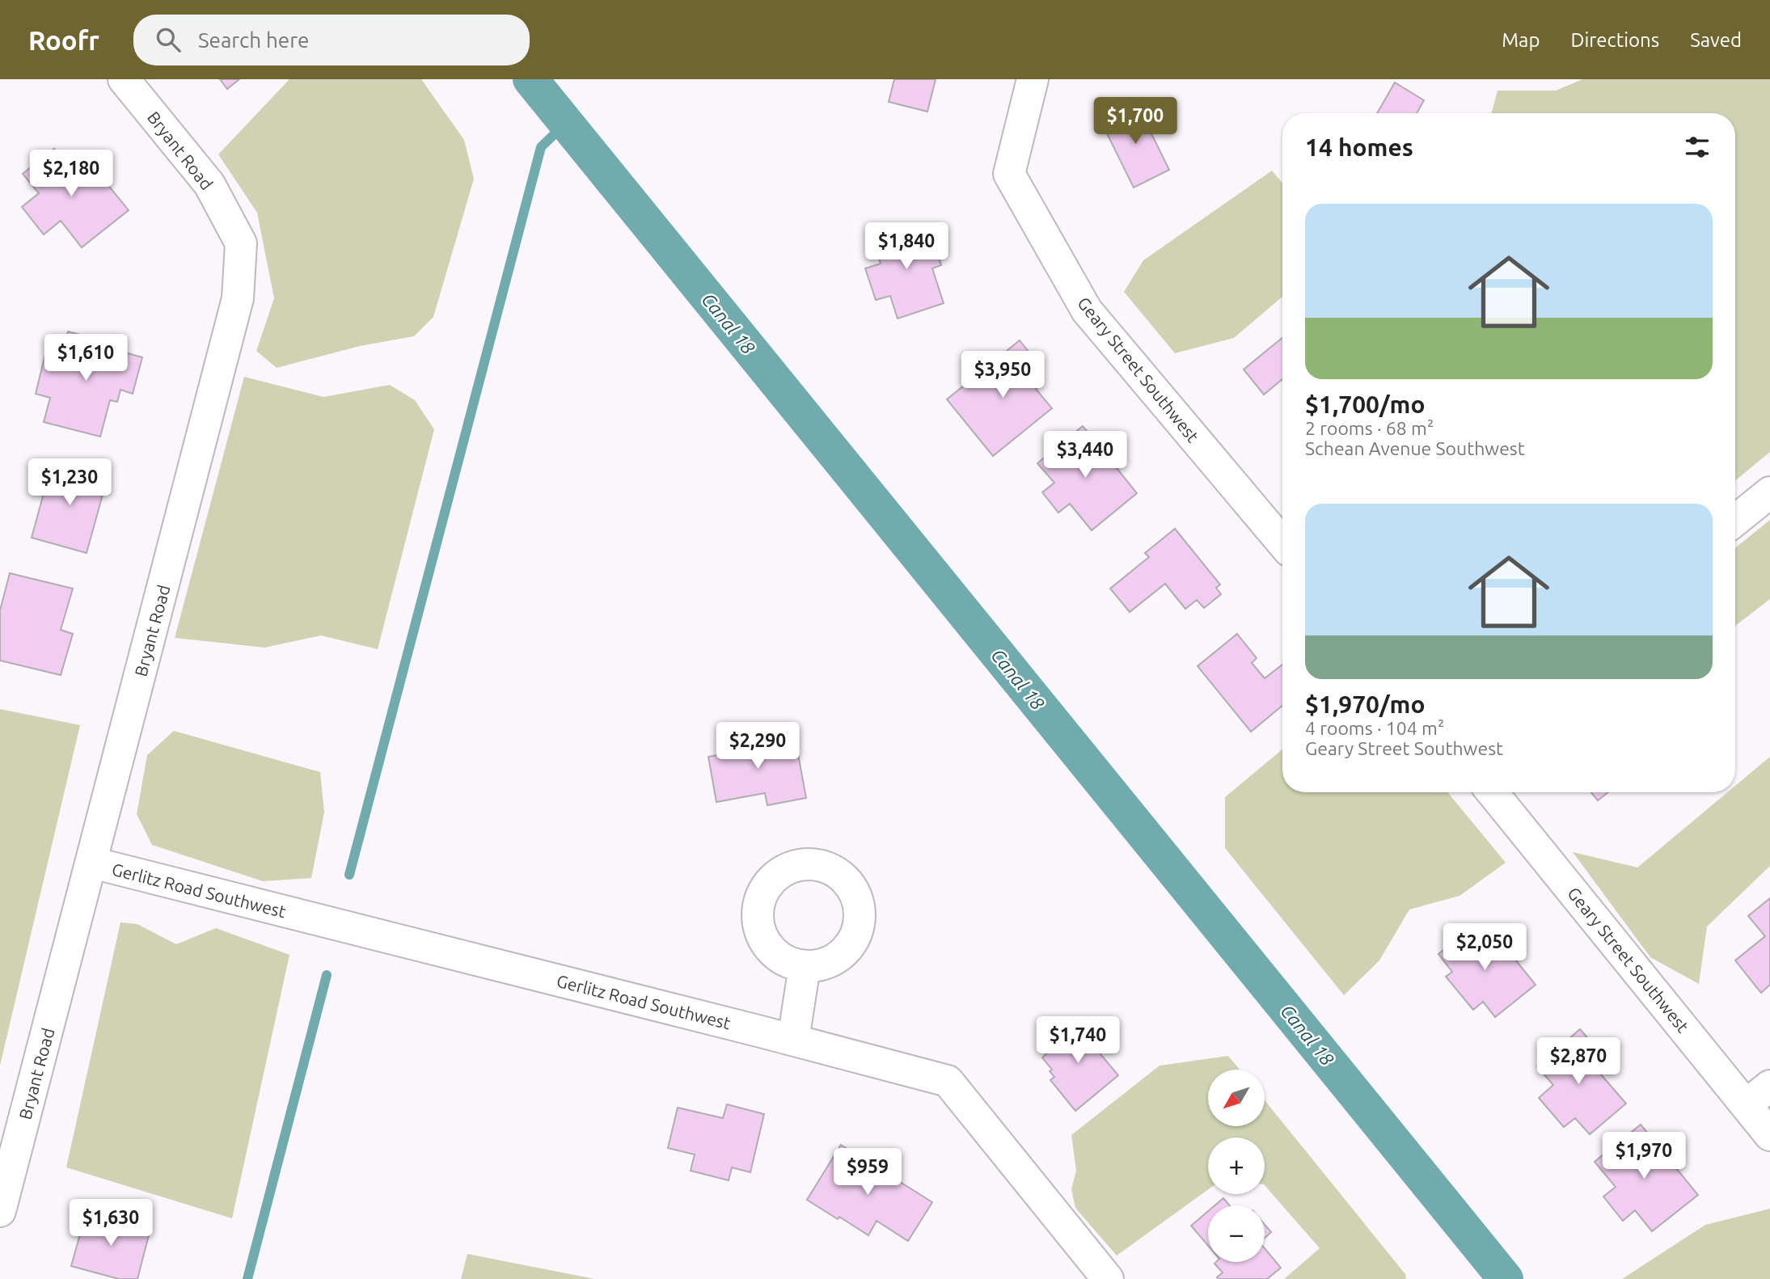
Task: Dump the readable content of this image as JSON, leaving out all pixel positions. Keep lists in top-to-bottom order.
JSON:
{
  "streets": {
    "street": ["Bryant Road", "Geary Street Southwest", "Gerlitz Road Southwest"]
  },
  "crossings": [
    ["Bryant Road", "Gerlitz Road Southwest"]
  ],
  "water": ["Canal 18"],
  "north": "bottom left",
  "page": {
    "header": "Roofr",
    "search": "Search here",
    "nav": ["Map", "Directions", "Saved"],
    "price": [
      "$1,700",
      "$2,180",
      "$1,840",
      "$1,610",
      "$3,950",
      "$3,440",
      "$1,230",
      "$2,290",
      "$2,050",
      "$1,740",
      "$2,870",
      "$1,970",
      "$959",
      "$1,630"
    ],
    "heading": "14 homes",
    "list": [
      {
        "name": "$1,700/mo",
        "note": "2 rooms · 68 m² · Schean Avenue Southwest"
      },
      {
        "name": "$1,970/mo",
        "note": "4 rooms · 104 m² · Geary Street Southwest"
      }
    ],
    "map_buttons": ["+", "−"]
  }
}
